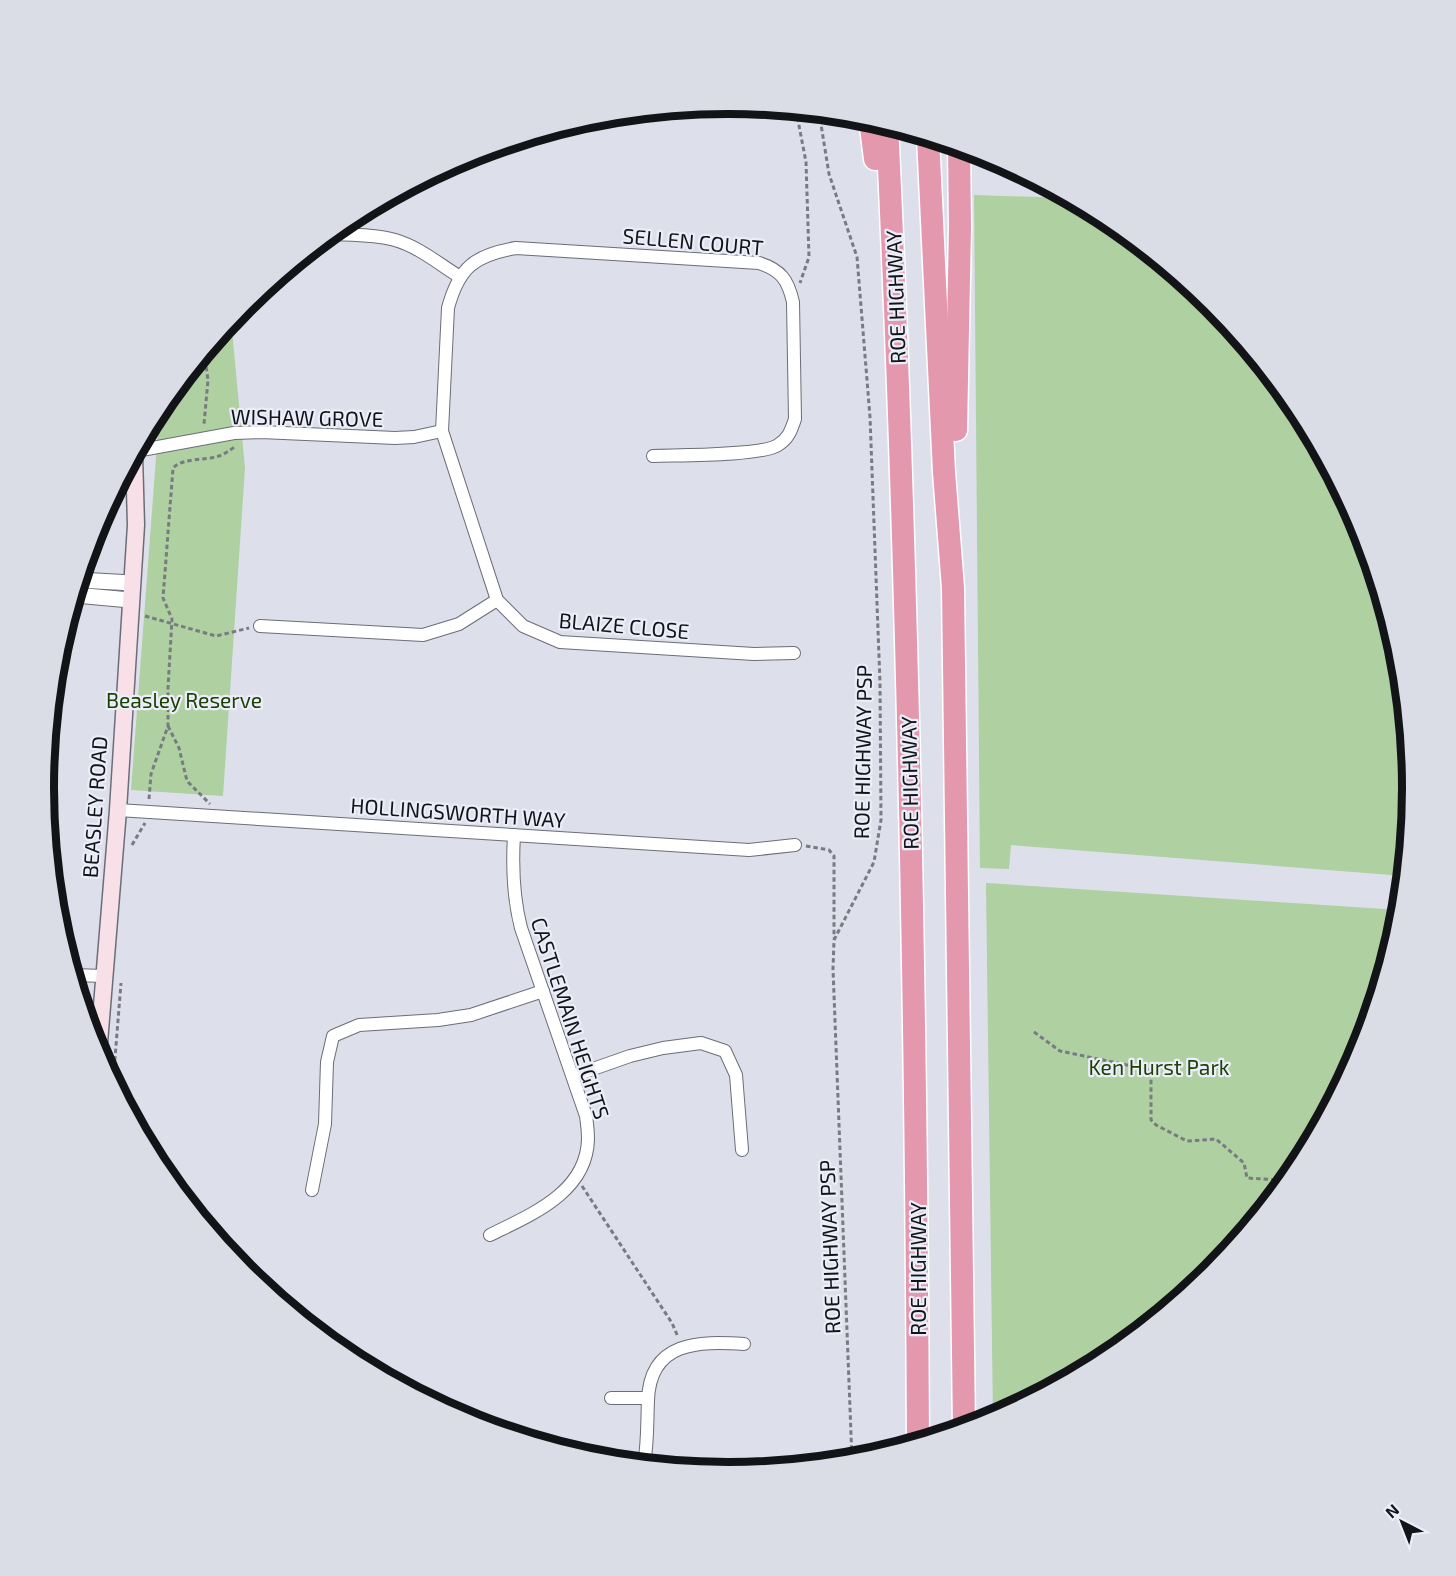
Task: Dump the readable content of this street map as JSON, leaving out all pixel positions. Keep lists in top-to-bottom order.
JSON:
{
  "streets": {
    "highway": ["ROE HIGHWAY"],
    "main road": ["BEASLEY ROAD"],
    "street": [
      "SELLEN COURT",
      "WISHAW GROVE",
      "BLAIZE CLOSE",
      "HOLLINGSWORTH WAY",
      "CASTLEMAIN HEIGHTS"
    ],
    "path": ["ROE HIGHWAY PSP"]
  },
  "crossings": [
    ["SELLEN COURT", "WISHAW GROVE"],
    ["SELLEN COURT", "BLAIZE CLOSE"],
    ["WISHAW GROVE", "BLAIZE CLOSE"],
    ["BEASLEY ROAD", "HOLLINGSWORTH WAY"],
    ["HOLLINGSWORTH WAY", "CASTLEMAIN HEIGHTS"]
  ],
  "parks": ["Beasley Reserve", "Ken Hurst Park"],
  "north": "top left"
}
